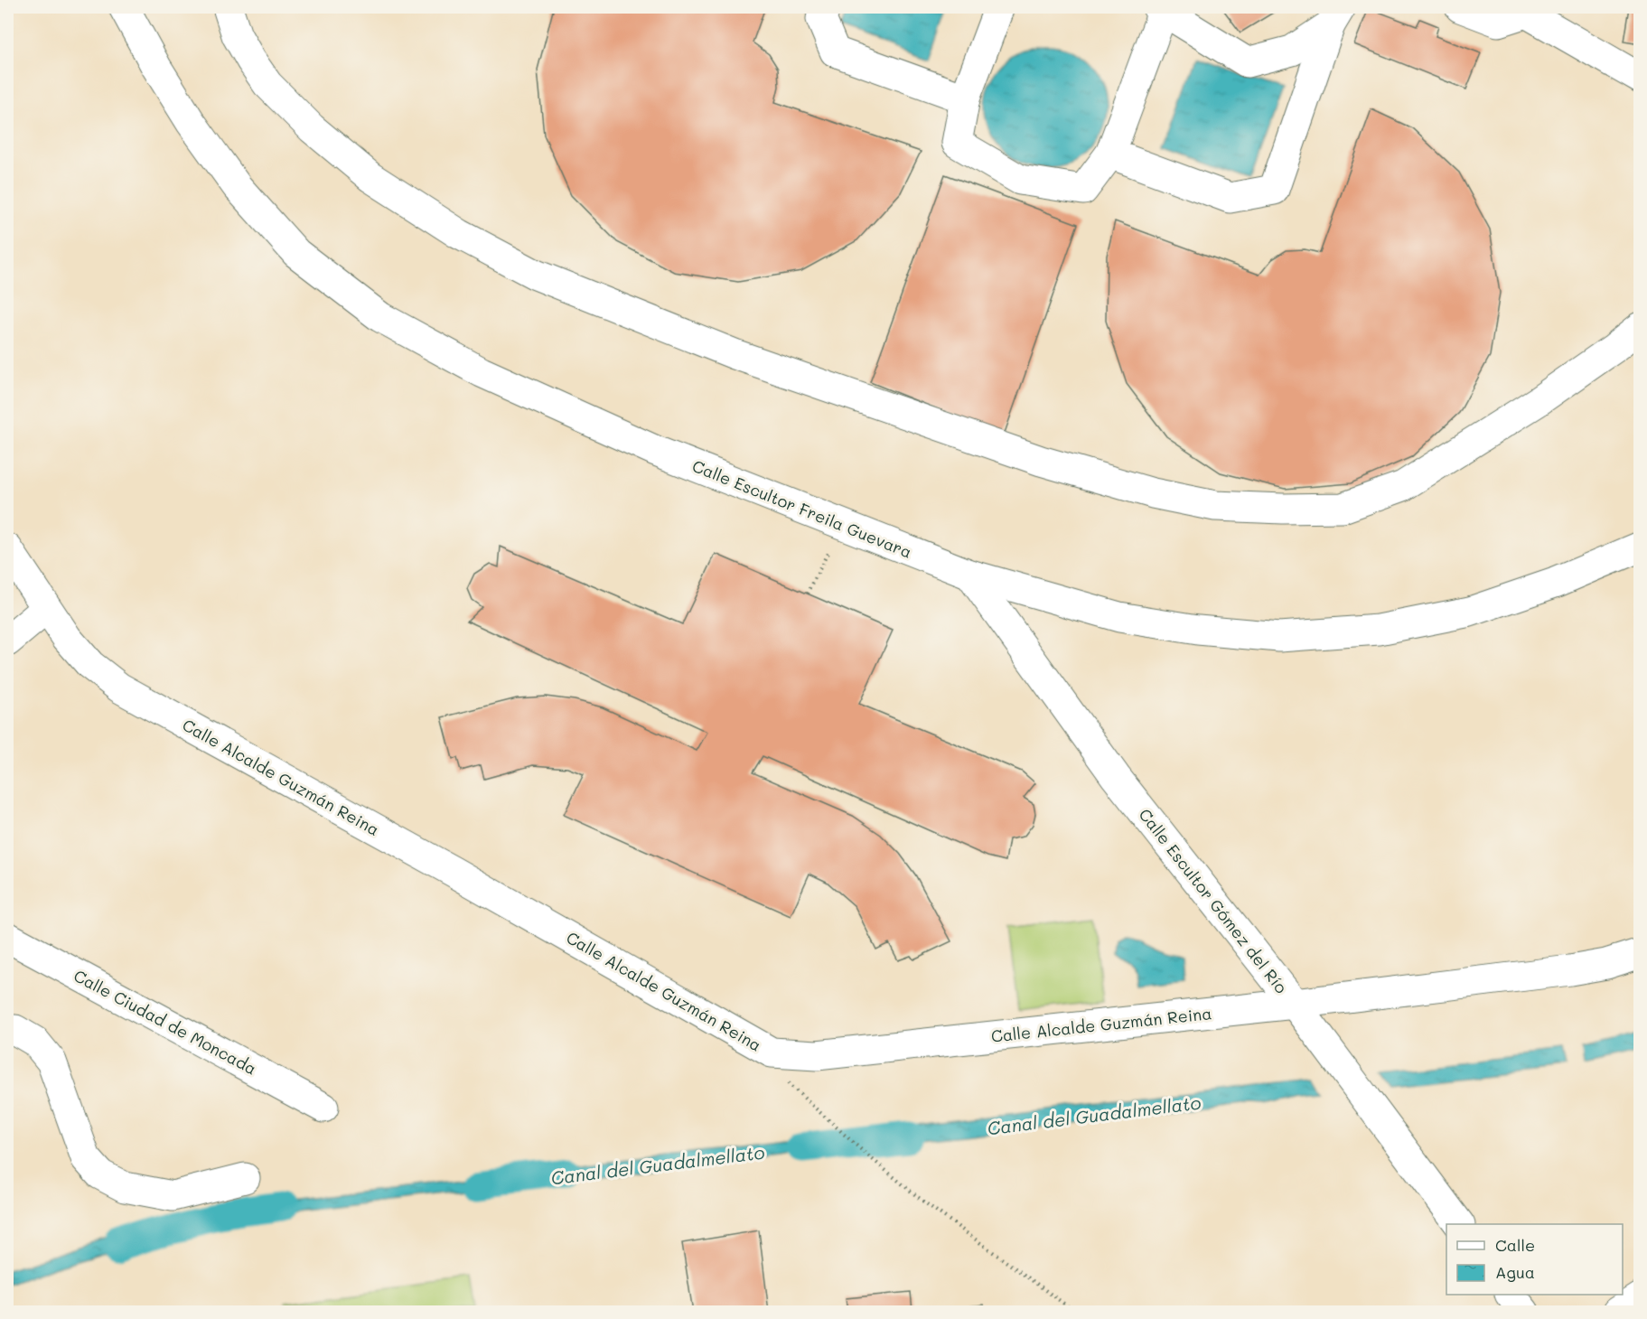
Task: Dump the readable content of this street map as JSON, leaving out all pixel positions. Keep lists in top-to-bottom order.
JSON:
{
  "streets": {
    "street": [
      "Calle Escultor Freila Guevara",
      "Calle Alcalde Guzmán Reina",
      "Calle Escultor Gómez del Río",
      "Calle Ciudad de Moncada"
    ]
  },
  "crossings": [
    ["Calle Escultor Freila Guevara", "Calle Escultor Gómez del Río"],
    ["Calle Alcalde Guzmán Reina", "Calle Escultor Gómez del Río"]
  ],
  "water": ["Canal del Guadalmellato"],
  "legend": ["Calle", "Agua"]
}
